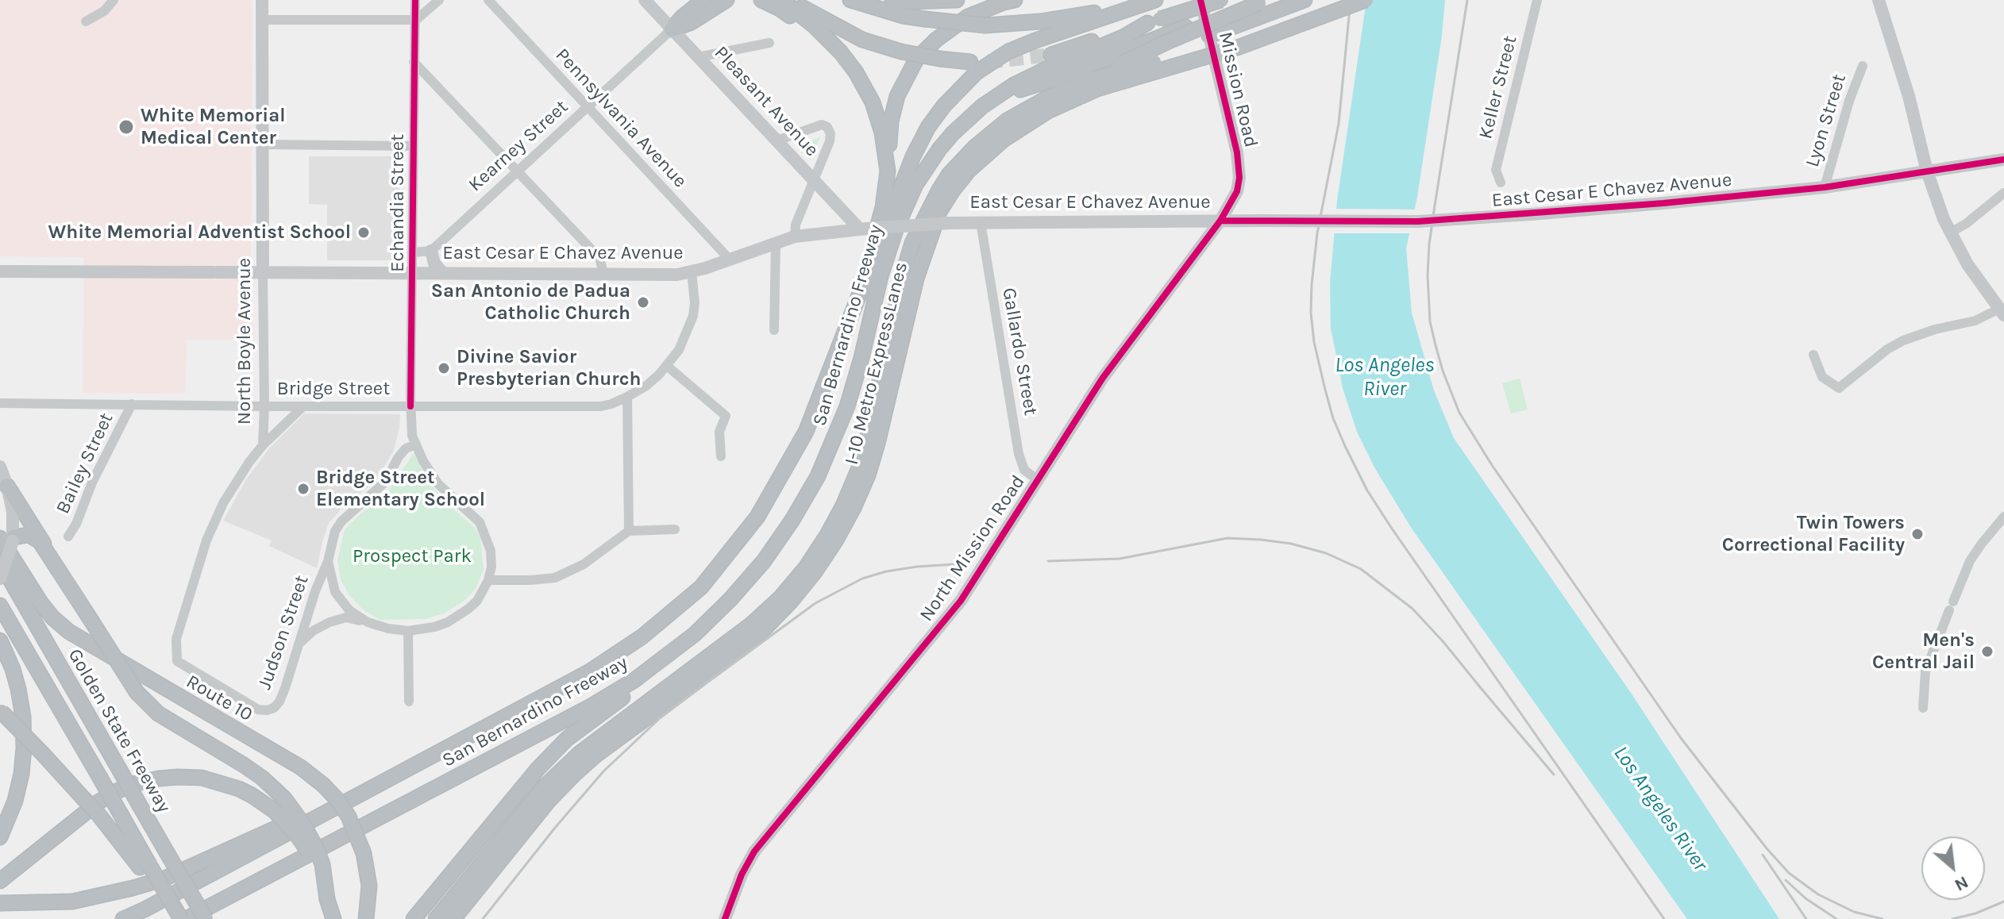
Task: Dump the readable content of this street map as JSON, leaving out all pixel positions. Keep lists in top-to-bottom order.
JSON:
{
  "streets": {
    "highway": [
      "San Bernardino Freeway",
      "I-10 Metro ExpressLanes",
      "Route 10",
      "Golden State Freeway"
    ],
    "main road": [
      "Mission Road",
      "Pleasant Avenue",
      "East Cesar E Chavez Avenue",
      "North Boyle Avenue",
      "North Mission Road"
    ],
    "street": [
      "Keller Street",
      "Pennsylvania Avenue",
      "Lyon Street",
      "Kearney Street",
      "Echandia Street",
      "Gallardo Street",
      "Bridge Street",
      "Bailey Street",
      "Judson Street"
    ]
  },
  "crossings": [
    ["Mission Road", "East Cesar E Chavez Avenue"],
    ["Mission Road", "North Mission Road"],
    ["Pleasant Avenue", "Kearney Street"],
    ["Pleasant Avenue", "East Cesar E Chavez Avenue"],
    ["Pennsylvania Avenue", "Kearney Street"],
    ["Pennsylvania Avenue", "East Cesar E Chavez Avenue"],
    ["Lyon Street", "East Cesar E Chavez Avenue"],
    ["East Cesar E Chavez Avenue", "Echandia Street"],
    ["East Cesar E Chavez Avenue", "North Boyle Avenue"],
    ["East Cesar E Chavez Avenue", "Gallardo Street"],
    ["East Cesar E Chavez Avenue", "Bridge Street"],
    ["East Cesar E Chavez Avenue", "North Mission Road"],
    ["Echandia Street", "Bridge Street"],
    ["Echandia Street", "Judson Street"],
    ["North Boyle Avenue", "Bridge Street"],
    ["North Boyle Avenue", "Judson Street"],
    ["Gallardo Street", "North Mission Road"],
    ["Bridge Street", "Bailey Street"]
  ],
  "water": ["Los Angeles River"],
  "parks": ["Prospect Park"],
  "places": [
    "White Memorial Medical Center",
    "White Memorial Adventist School",
    "San Antonio de Padua Catholic Church",
    "Divine Savior Presbyterian Church",
    "Bridge Street Elementary School",
    "Twin Towers Correctional Facility",
    "Men's Central Jail"
  ],
  "north": "bottom right"
}
